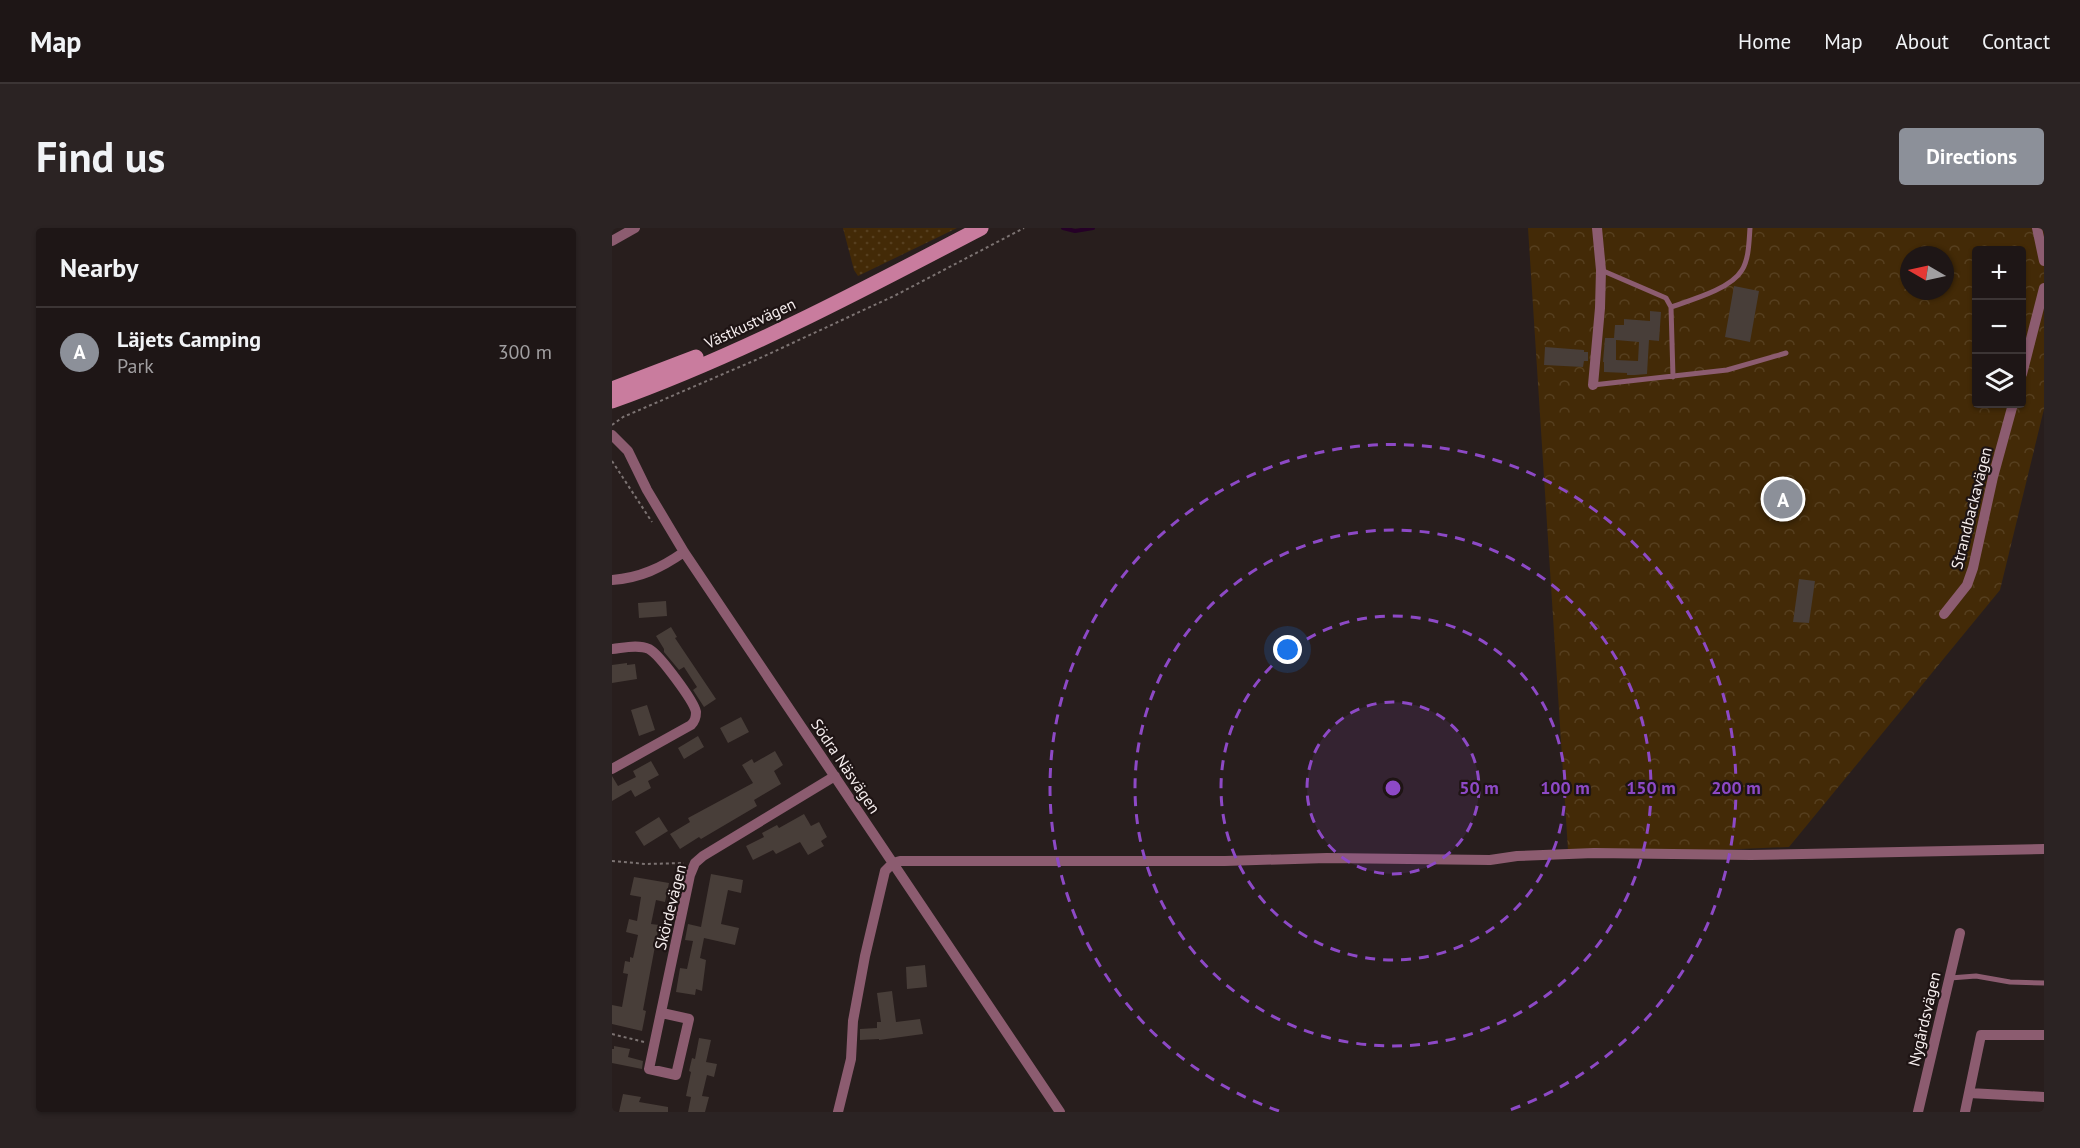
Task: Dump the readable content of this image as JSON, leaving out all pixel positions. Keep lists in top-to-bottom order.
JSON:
{
  "streets": {
    "main road": ["Västkustvägen"],
    "street": [
      "Strandbackavägen",
      "Södra Näsvägen",
      "Skördevägen",
      "Nygårdsvägen"
    ]
  },
  "crossings": [
    ["Södra Näsvägen", "Skördevägen"]
  ],
  "north": "left",
  "page": {
    "header": "Map",
    "nav": [
      "Home",
      "Map",
      "About",
      "Contact"
    ],
    "buttons": "Directions",
    "title": "Find us",
    "heading": "Nearby",
    "map_buttons": ["+", "−"],
    "list": [
      {
        "mark": "A",
        "name": "Läjets Camping",
        "note": "Park",
        "value": "300 m"
      }
    ],
    "pins": "A"
  },
  "rings": [
    "50 m",
    "100 m",
    "150 m",
    "200 m"
  ]
}
